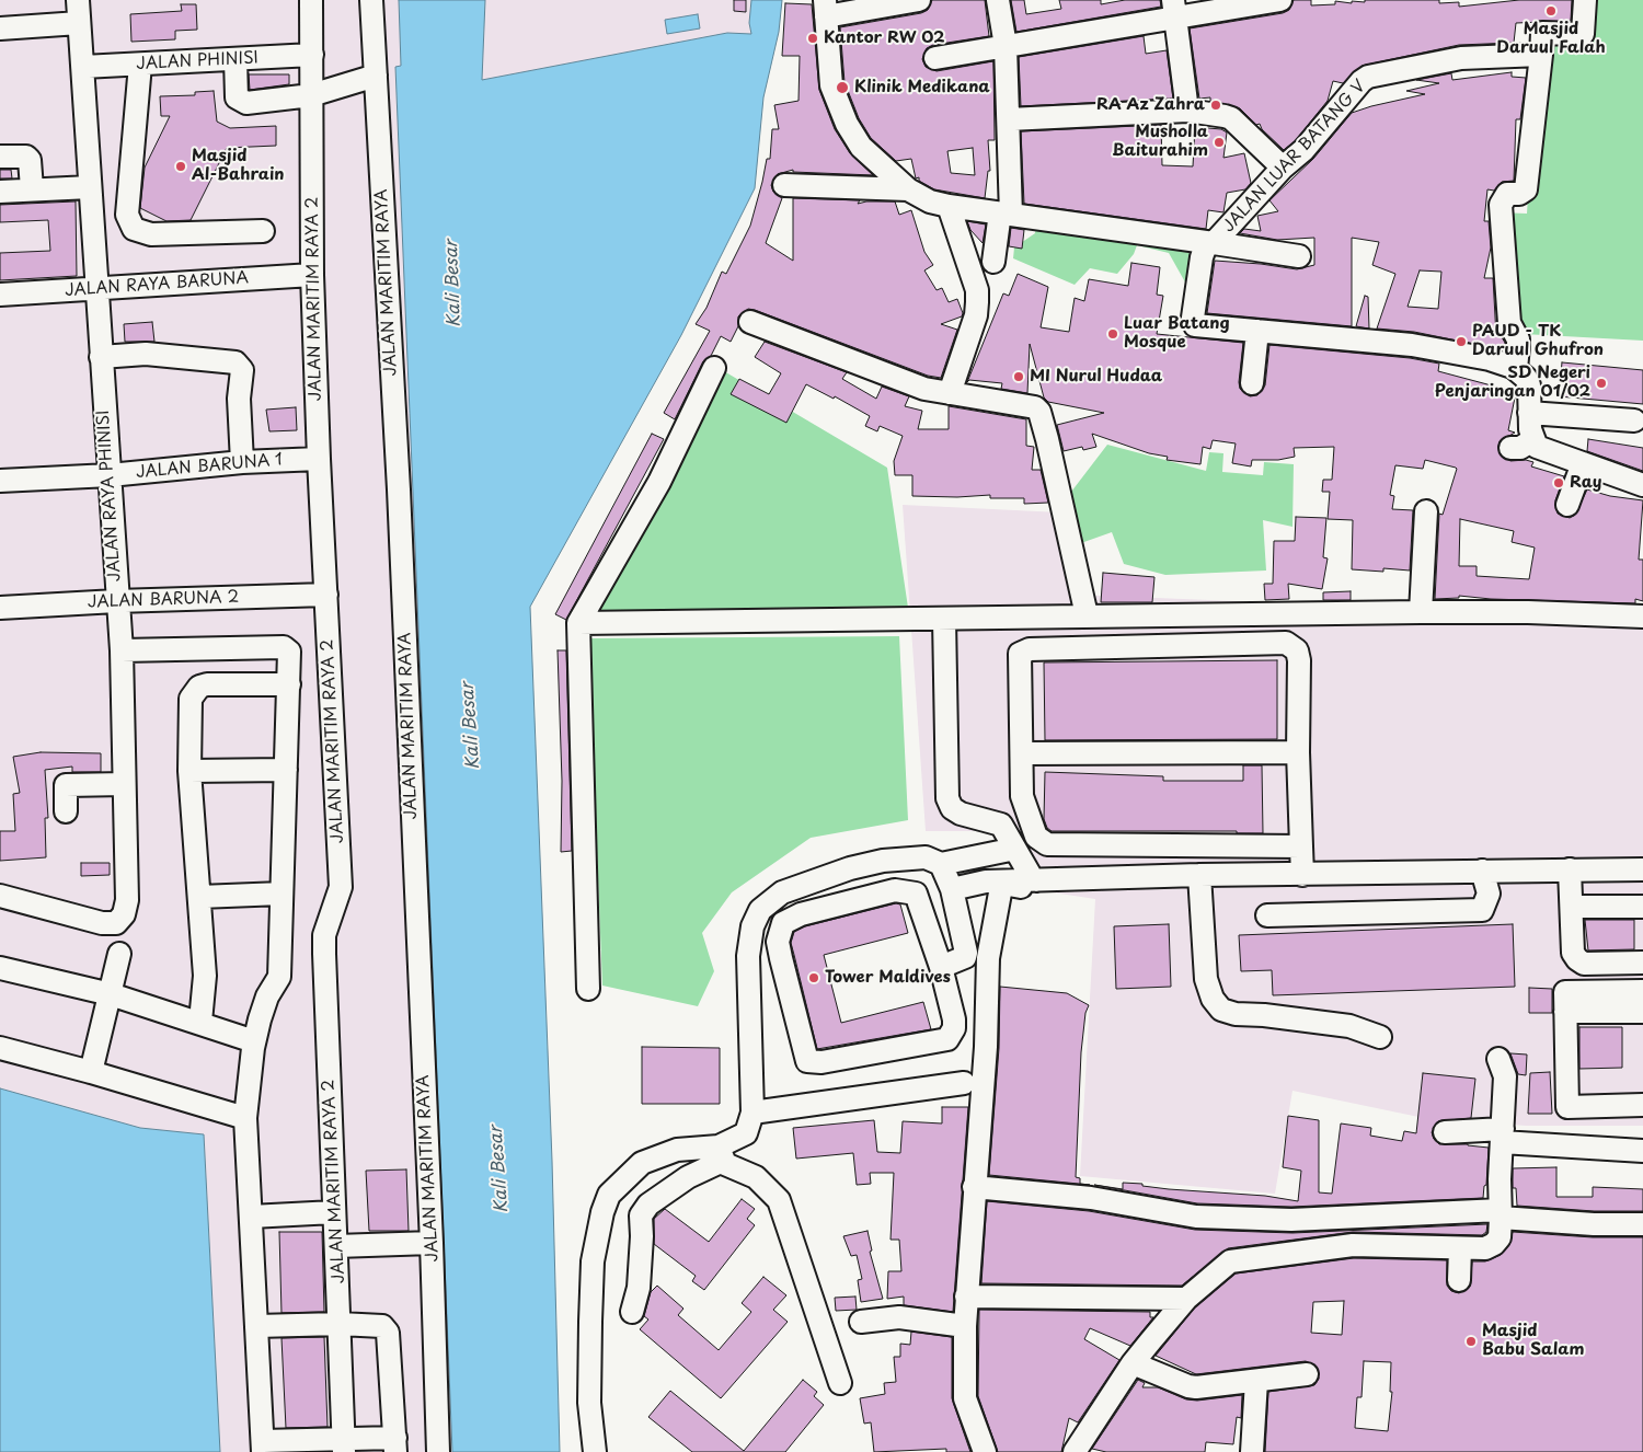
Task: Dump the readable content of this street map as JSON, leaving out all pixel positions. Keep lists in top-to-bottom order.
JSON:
{
  "streets": {
    "street": [
      "JALAN PHINISI",
      "JALAN LUAR BATANG V",
      "JALAN MARITIM RAYA",
      "JALAN RAYA BARUNA",
      "JALAN MARITIM RAYA 2",
      "JALAN BARUNA 1",
      "JALAN RAYA PHINISI",
      "JALAN BARUNA 2"
    ]
  },
  "crossings": [
    ["JALAN PHINISI", "JALAN MARITIM RAYA 2"],
    ["JALAN PHINISI", "JALAN RAYA PHINISI"],
    ["JALAN RAYA BARUNA", "JALAN MARITIM RAYA 2"],
    ["JALAN RAYA BARUNA", "JALAN RAYA PHINISI"],
    ["JALAN MARITIM RAYA 2", "JALAN BARUNA 1"],
    ["JALAN MARITIM RAYA 2", "JALAN BARUNA 2"],
    ["JALAN BARUNA 1", "JALAN RAYA PHINISI"],
    ["JALAN RAYA PHINISI", "JALAN BARUNA 2"]
  ],
  "water": ["Kali Besar"],
  "places": [
    "Masjid Daruul Falah",
    "Kantor RW 02",
    "Klinik Medikana",
    "RA Az Zahra",
    "Musholla Baiturahim",
    "Masjid Al-Bahrain",
    "Luar Batang Mosque",
    "PAUD - TK Daruul Ghufron",
    "MI Nurul Hudaa",
    "SD Negeri Penjaringan 01/02",
    "Ray",
    "Tower Maldives",
    "Masjid Babu Salam"
  ]
}
